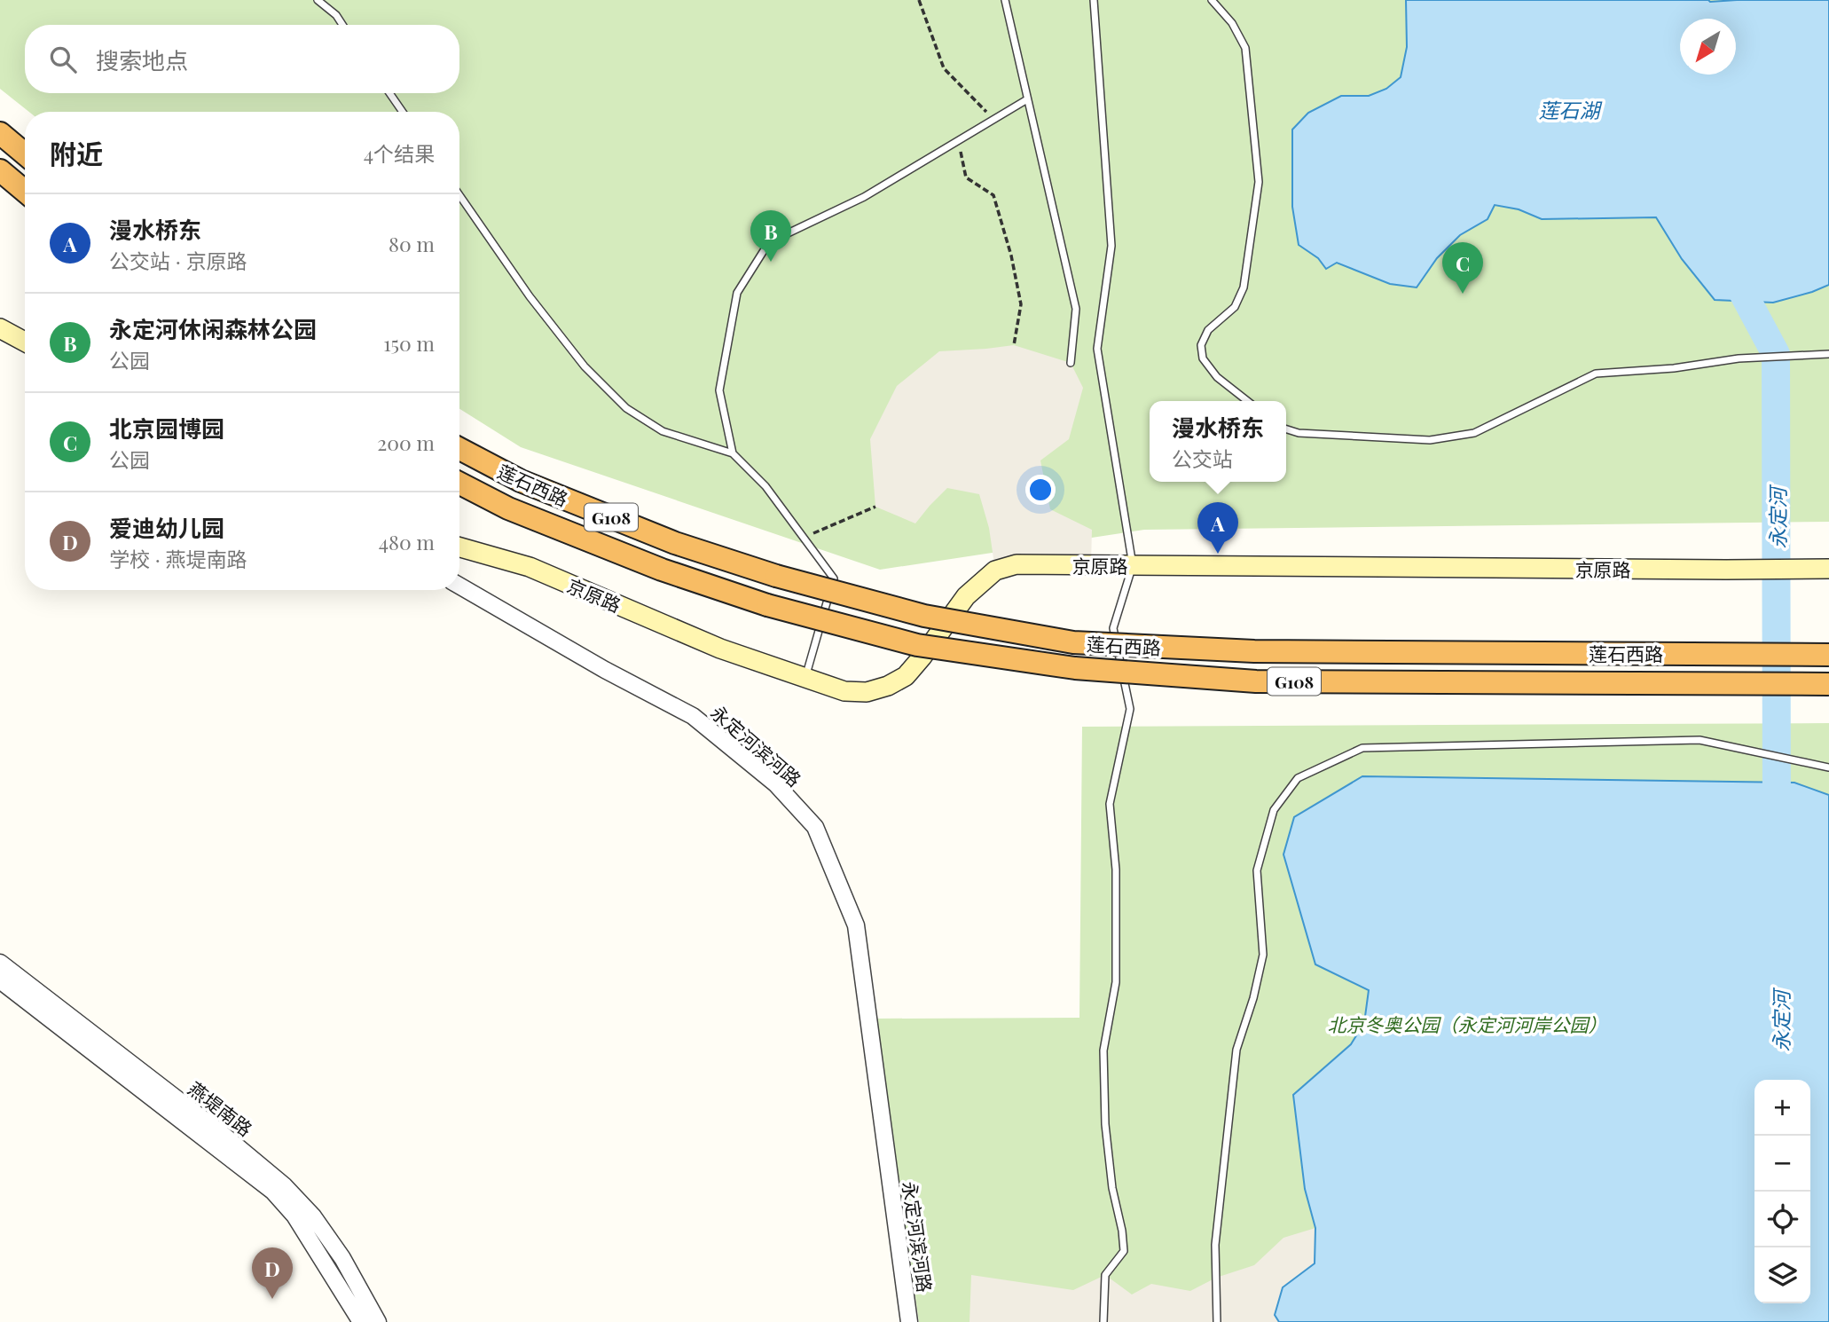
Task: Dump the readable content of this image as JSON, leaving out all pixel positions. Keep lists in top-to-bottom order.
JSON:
{
  "streets": {
    "highway": ["莲石西路", "G108"],
    "main road": ["京原路"],
    "street": ["永定河滨河路", "燕堤南路"]
  },
  "water": ["莲石湖", "永定河"],
  "parks": ["北京冬奥公园（永定河河岸公园）"],
  "north": "bottom left",
  "page": {
    "search": "搜索地点",
    "heading": ["附近", "4个结果"],
    "list": [
      {
        "mark": "A",
        "name": "漫水桥东",
        "note": "公交站 · 京原路",
        "value": "80 m"
      },
      {
        "mark": "B",
        "name": "永定河休闲森林公园",
        "note": "公园",
        "value": "150 m"
      },
      {
        "mark": "C",
        "name": "北京园博园",
        "note": "公园",
        "value": "200 m"
      },
      {
        "mark": "D",
        "name": "爱迪幼儿园",
        "note": "学校 · 燕堤南路",
        "value": "480 m"
      }
    ],
    "pins": [
      "B",
      "C",
      "A",
      "D"
    ],
    "popup": ["漫水桥东", "公交站"],
    "map_buttons": ["+", "−"]
  }
}
